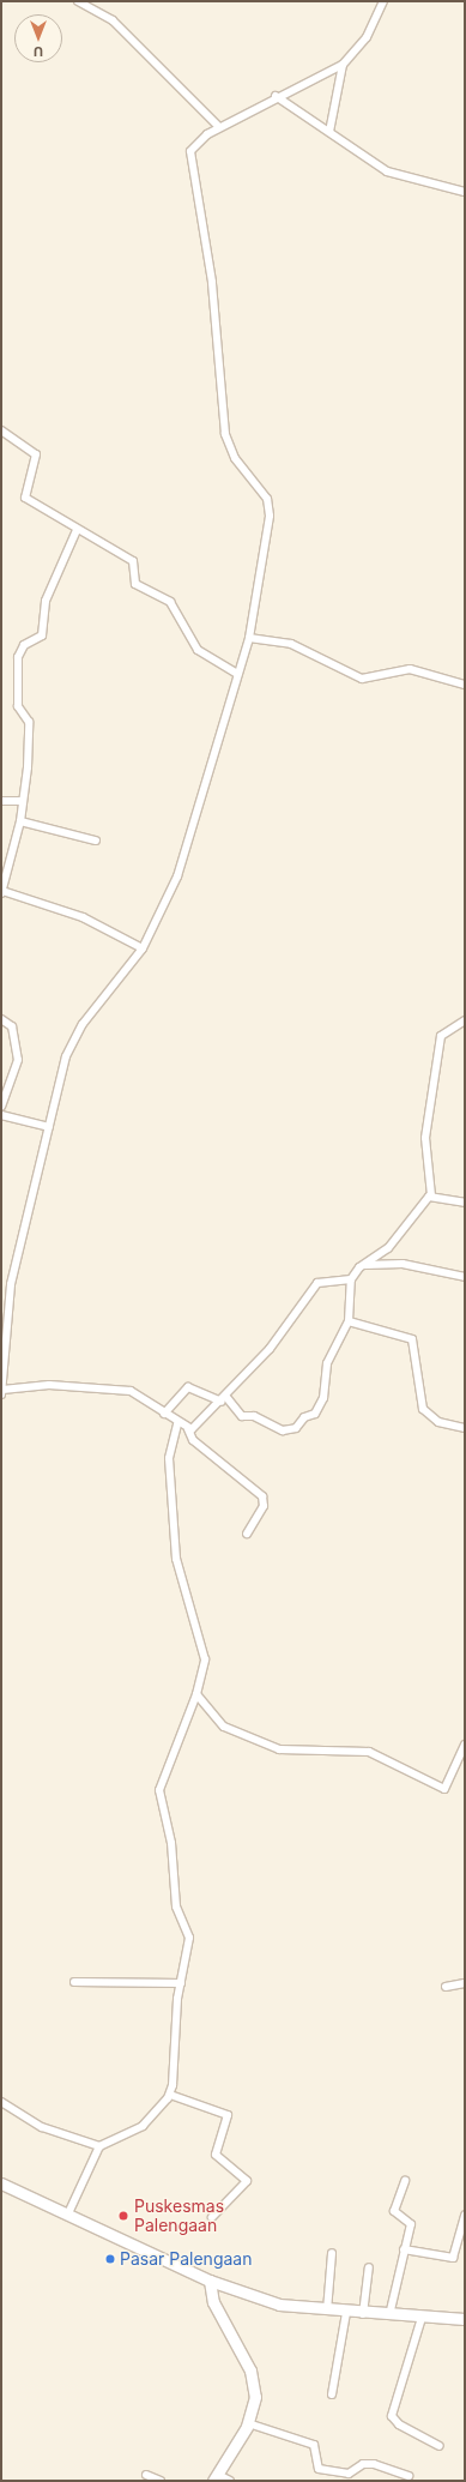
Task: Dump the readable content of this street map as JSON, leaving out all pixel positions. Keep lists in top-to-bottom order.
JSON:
{
  "places": ["Puskesmas Palengaan", "Pasar Palengaan"],
  "north": "bottom"
}
